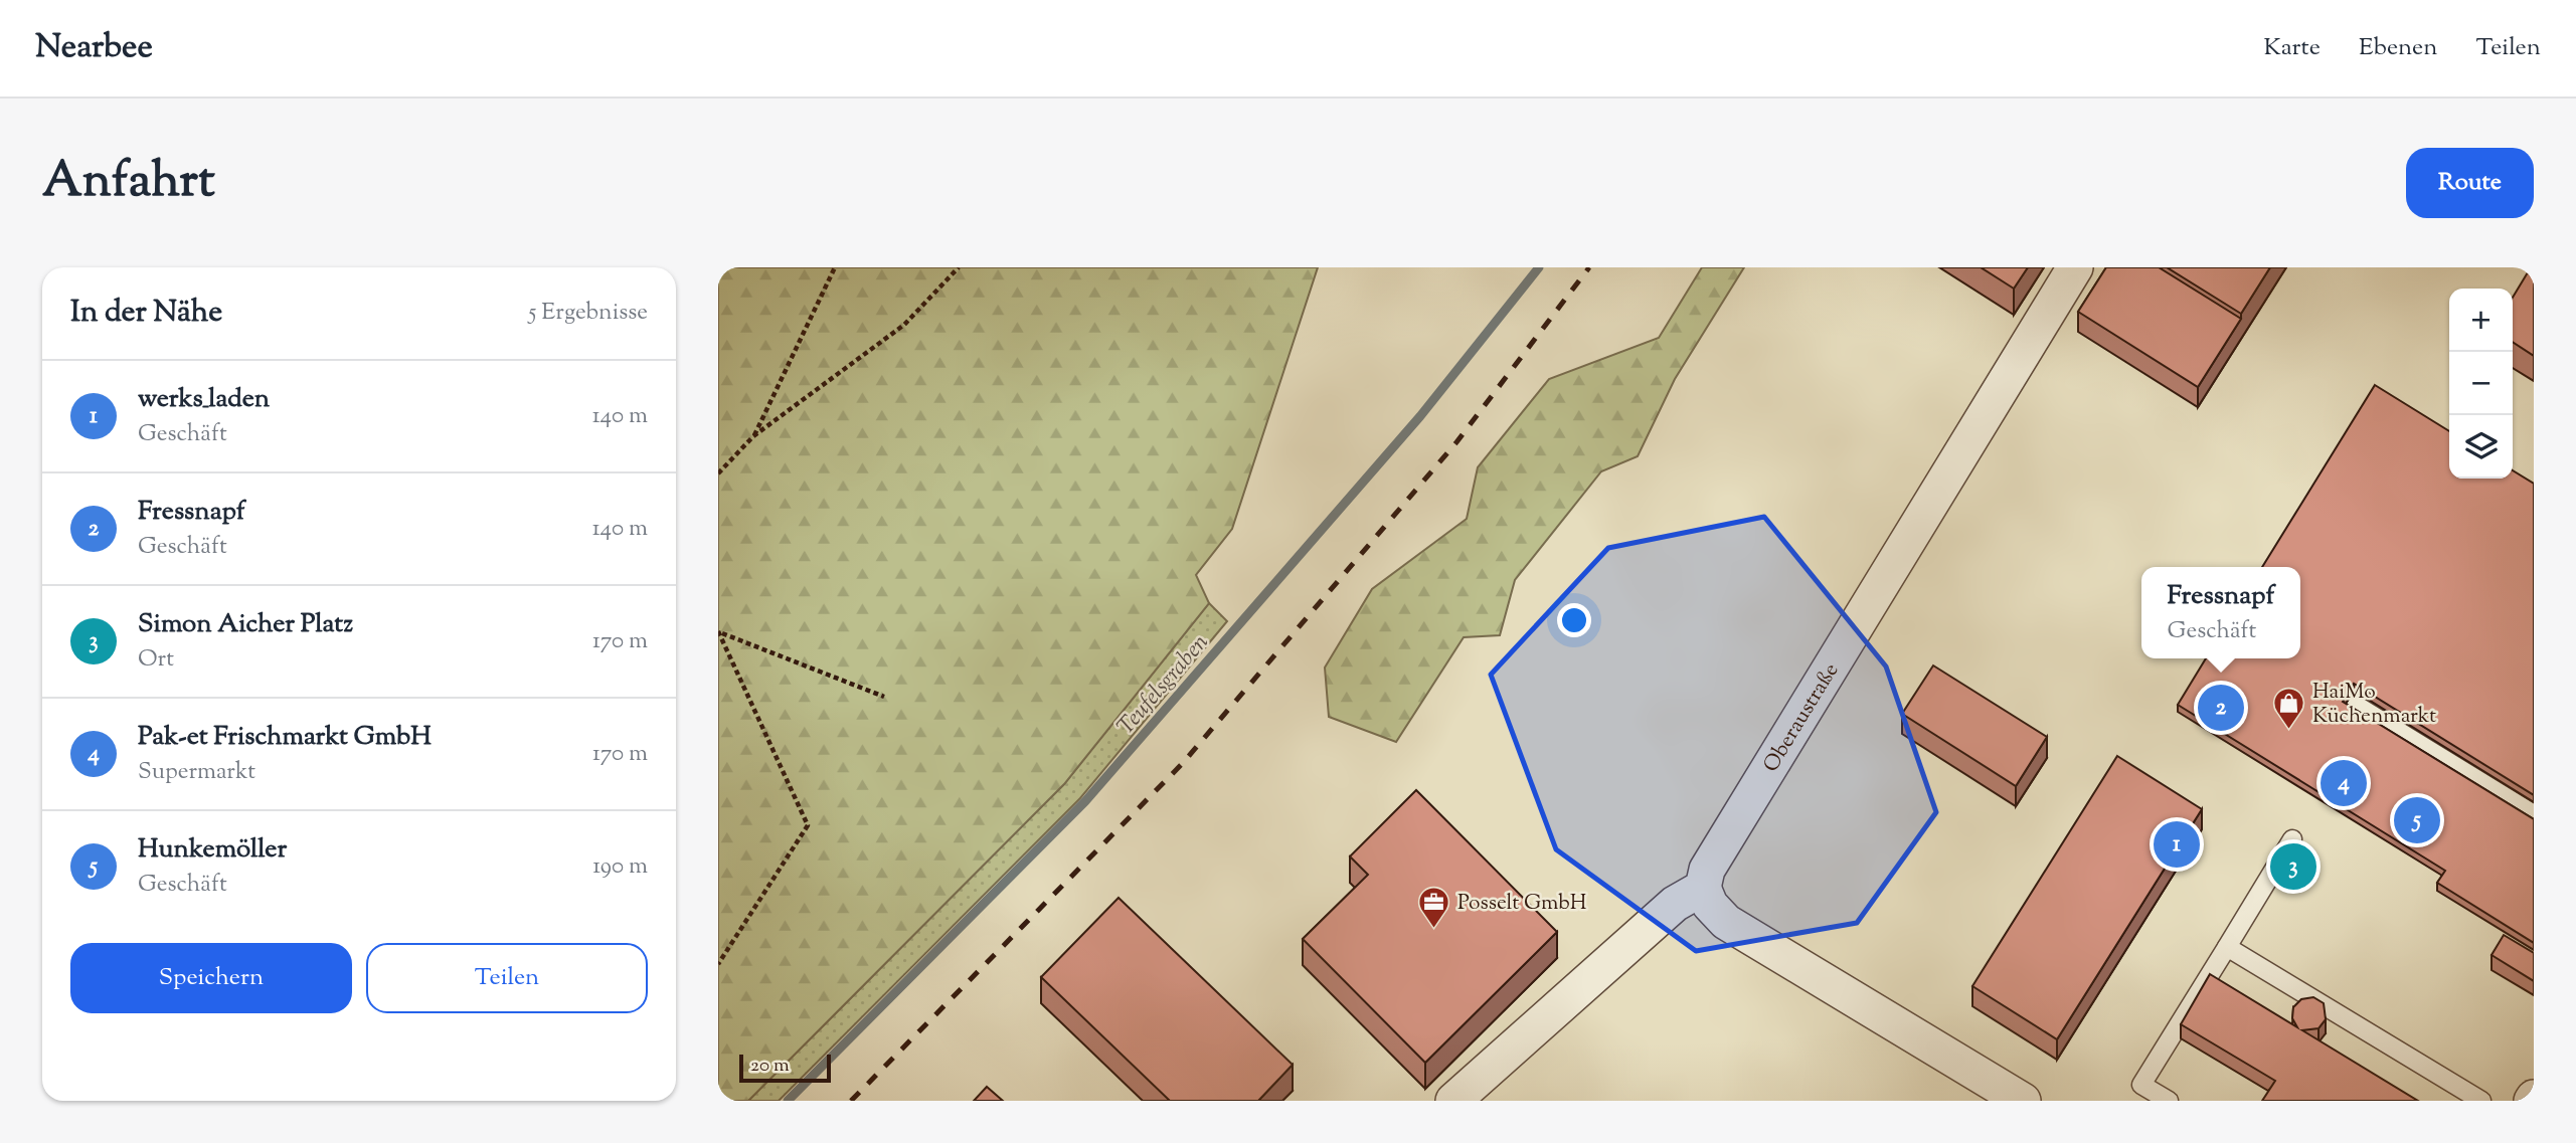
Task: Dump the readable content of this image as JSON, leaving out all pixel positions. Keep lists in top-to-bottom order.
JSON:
{
  "streets": {
    "street": ["Oberaustraße"]
  },
  "water": ["Teufelsgraben"],
  "places": {
    "shop": ["HaiMo Küchenmarkt"],
    "office": ["Posselt GmbH"]
  },
  "scale_bar": "20 m",
  "page": {
    "header": "Nearbee",
    "nav": ["Karte", "Ebenen", "Teilen"],
    "title": "Anfahrt",
    "buttons": [
      "Route",
      ["Speichern", "Teilen"]
    ],
    "heading": ["In der Nähe", "5 Ergebnisse"],
    "map_buttons": ["+", "−"],
    "list": [
      {
        "mark": "1",
        "name": "werks_laden",
        "note": "Geschäft",
        "value": "140 m"
      },
      {
        "mark": "2",
        "name": "Fressnapf",
        "note": "Geschäft",
        "value": "140 m"
      },
      {
        "mark": "3",
        "name": "Simon Aicher Platz",
        "note": "Ort",
        "value": "170 m"
      },
      {
        "mark": "4",
        "name": "Pak-et Frischmarkt GmbH",
        "note": "Supermarkt",
        "value": "170 m"
      },
      {
        "mark": "5",
        "name": "Hunkemöller",
        "note": "Geschäft",
        "value": "190 m"
      }
    ],
    "popup": ["Fressnapf", "Geschäft"],
    "pins": [
      "2",
      "4",
      "5",
      "1",
      "3"
    ],
    "scale": "20 m"
  }
}
